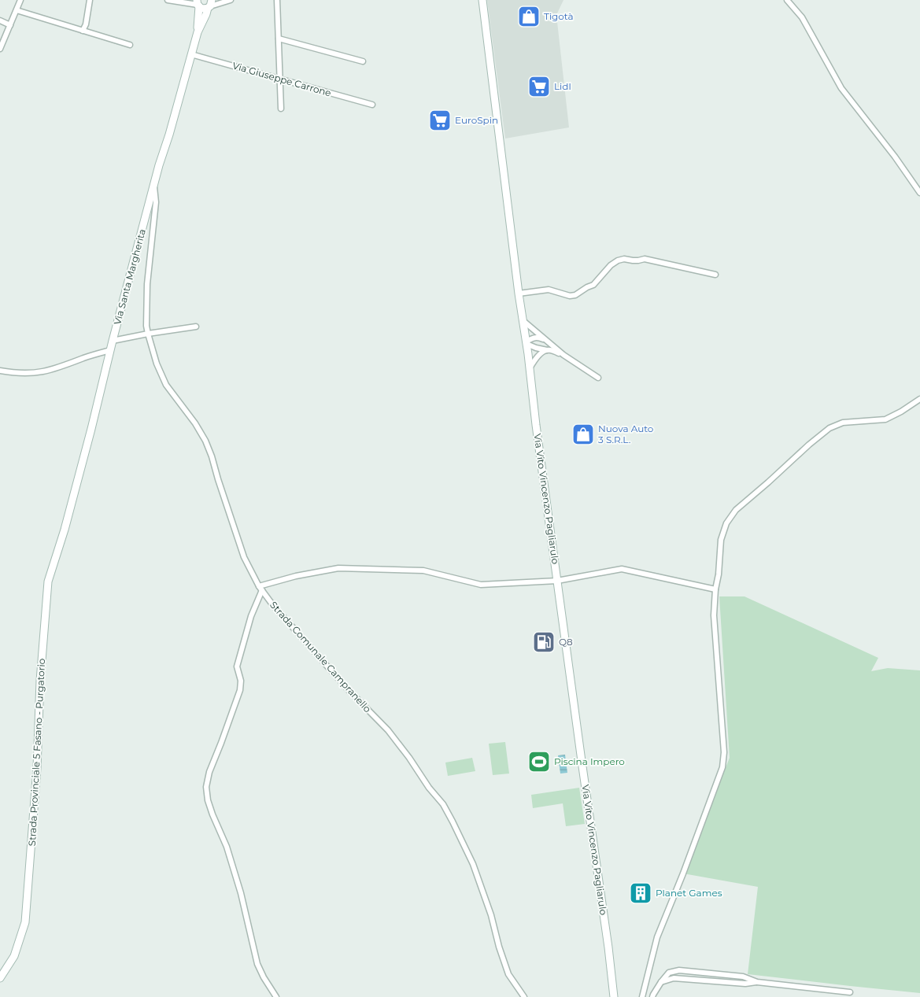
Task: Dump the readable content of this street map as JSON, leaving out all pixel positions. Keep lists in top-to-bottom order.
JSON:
{
  "streets": {
    "street": [
      "Via Giuseppe Carrone",
      "Via Santa Margherita",
      "Via Vito Vincenzo Pagliarulo",
      "Strada Comunale Campranello",
      "Strada Provinciale 5 Fasano - Purgatorio"
    ]
  },
  "crossings": [
    ["Via Giuseppe Carrone", "Via Santa Margherita"],
    ["Via Santa Margherita", "Strada Comunale Campranello"],
    ["Via Santa Margherita", "Strada Provinciale 5 Fasano - Purgatorio"]
  ],
  "places": {
    "shop": ["Tigotà", "Nuova Auto 3 S.R.L."],
    "supermarket": ["Lidl", "EuroSpin"],
    "fuel station": ["Q8"],
    "sports": ["Piscina Impero"],
    "building": ["Planet Games"]
  }
}
